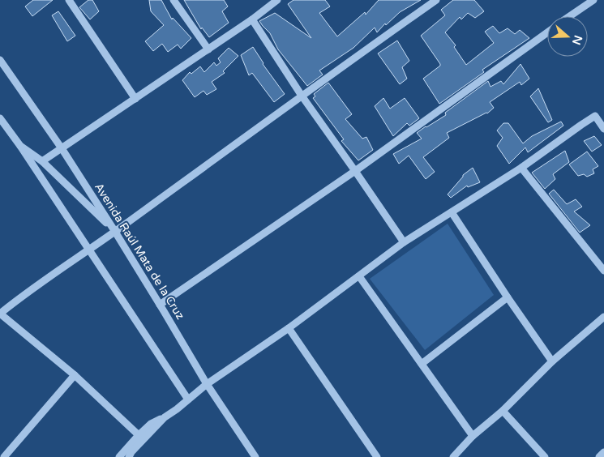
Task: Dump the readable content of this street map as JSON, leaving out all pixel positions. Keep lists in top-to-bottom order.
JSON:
{
  "streets": {
    "street": ["Avenida Raúl Mata de la Cruz"]
  },
  "north": "right"
}
